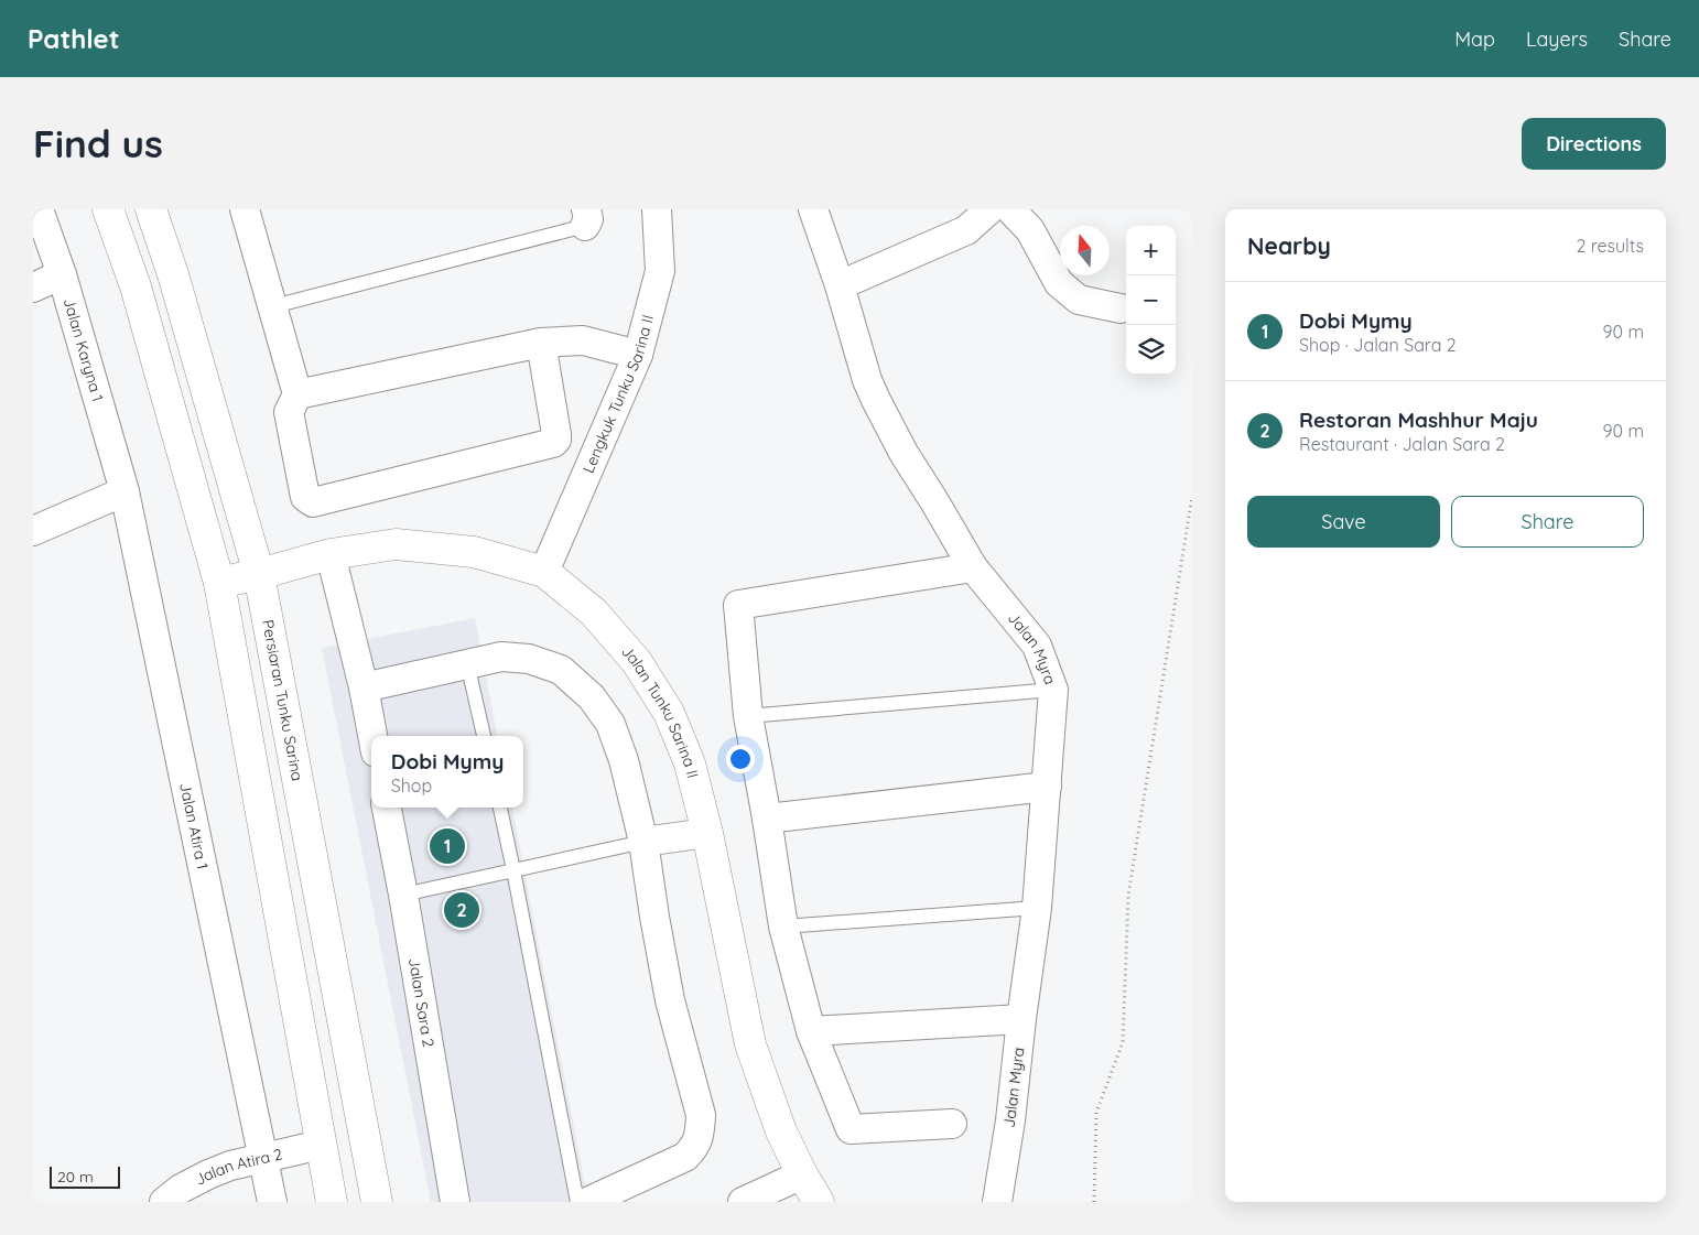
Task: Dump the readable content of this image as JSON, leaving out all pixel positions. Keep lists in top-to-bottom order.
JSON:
{
  "streets": {
    "street": [
      "Jalan Karyna 1",
      "Lengkuk Tunku Sarina II",
      "Jalan Myra",
      "Persiaran Tunku Sarina",
      "Jalan Tunku Sarina II",
      "Jalan Atira 1",
      "Jalan Sara 2",
      "Jalan Atira 2"
    ]
  },
  "crossings": [
    ["Jalan Karyna 1", "Jalan Atira 1"],
    ["Lengkuk Tunku Sarina II", "Jalan Tunku Sarina II"],
    ["Persiaran Tunku Sarina", "Jalan Tunku Sarina II"],
    ["Jalan Atira 1", "Jalan Atira 2"]
  ],
  "scale_bar": "20 m",
  "north": "top",
  "page": {
    "header": "Pathlet",
    "nav": ["Map", "Layers", "Share"],
    "buttons": [
      "Directions",
      ["Save", "Share"]
    ],
    "title": "Find us",
    "heading": ["Nearby", "2 results"],
    "map_buttons": ["+", "−"],
    "list": [
      {
        "mark": "1",
        "name": "Dobi Mymy",
        "note": "Shop · Jalan Sara 2",
        "value": "90 m"
      },
      {
        "mark": "2",
        "name": "Restoran Mashhur Maju",
        "note": "Restaurant · Jalan Sara 2",
        "value": "90 m"
      }
    ],
    "popup": ["Dobi Mymy", "Shop"],
    "pins": ["1", "2"],
    "scale": "20 m"
  }
}
